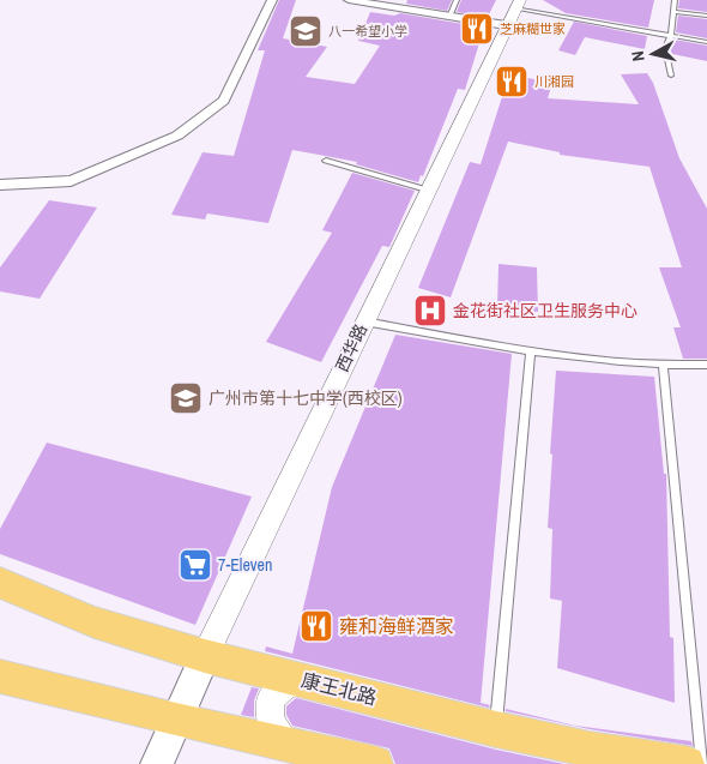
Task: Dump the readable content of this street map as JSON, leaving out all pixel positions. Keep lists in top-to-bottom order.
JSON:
{
  "streets": {
    "main road": ["西华路", "康王北路"]
  },
  "crossings": [
    ["西华路", "康王北路"]
  ],
  "places": {
    "restaurant": ["芝麻糊世家", "川湘园", "雍和海鲜酒家"],
    "school or university": ["八一希望小学", "广州市第十七中学(西校区)"],
    "hospital": ["金花街社区卫生服务中心"],
    "supermarket": ["7-Eleven"]
  },
  "north": "left"
}
